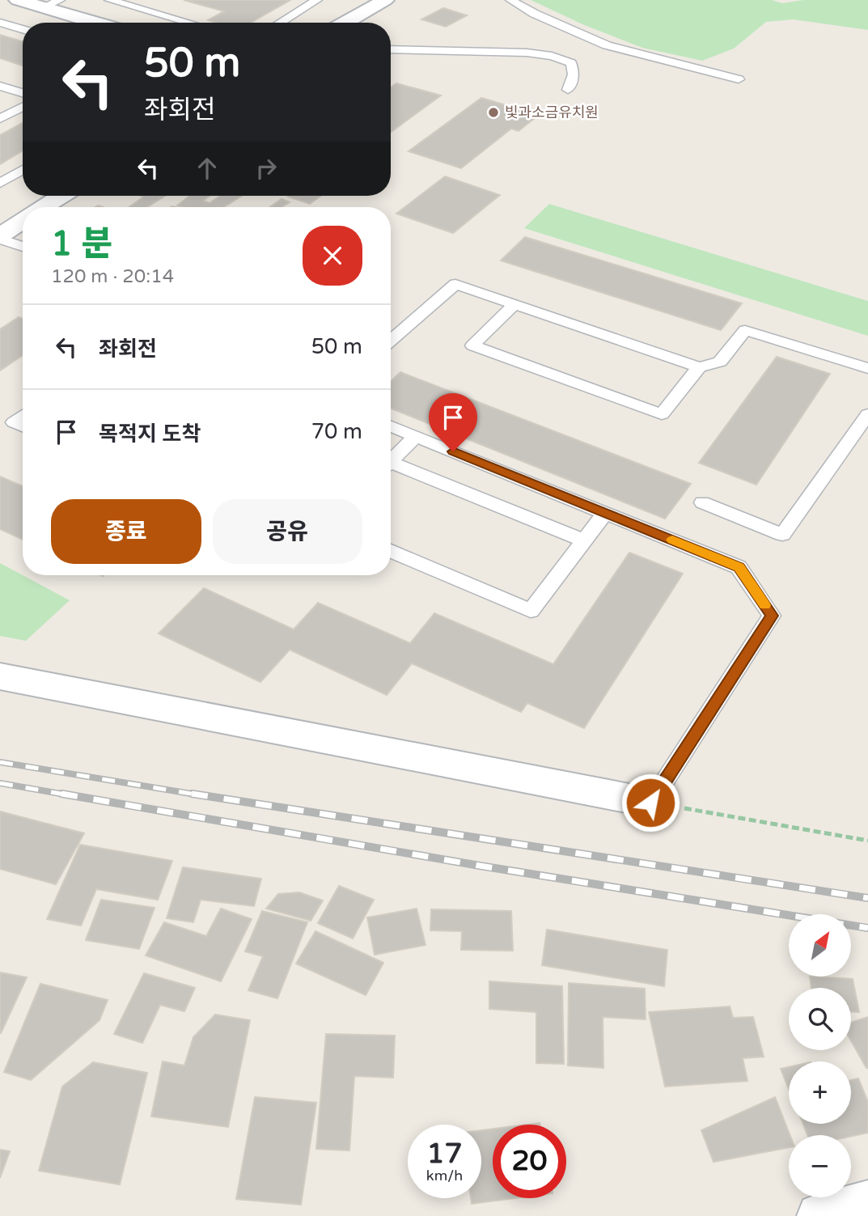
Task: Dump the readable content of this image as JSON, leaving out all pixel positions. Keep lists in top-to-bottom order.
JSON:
{
  "places": ["빛과소금유치원"],
  "north": "top right",
  "page": {
    "turn": ["50 m", "좌회전"],
    "heading": ["1 분", "120 m · 20:14"],
    "list": [
      {
        "name": "좌회전",
        "value": "50 m"
      },
      {
        "name": "목적지 도착",
        "value": "70 m"
      }
    ],
    "buttons": ["종료", "공유"],
    "map_buttons": ["+", "−"],
    "speed": "17 km/h",
    "limit": "20"
  }
}
